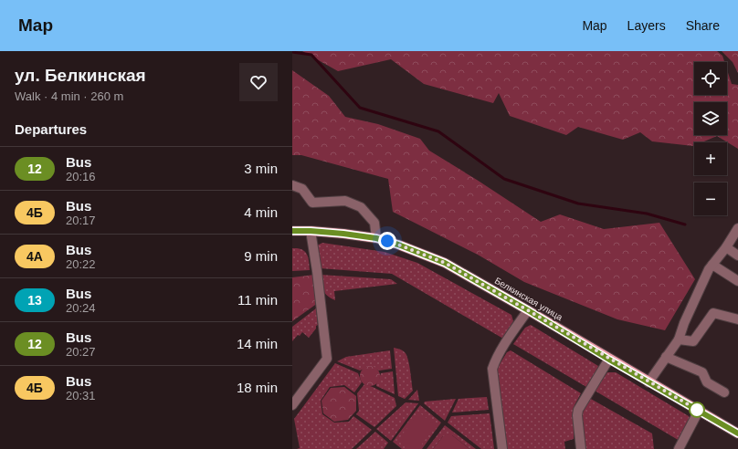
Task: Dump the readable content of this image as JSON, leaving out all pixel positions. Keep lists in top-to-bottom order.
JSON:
{
  "streets": {
    "main road": ["Белкинская улица"]
  },
  "lines": ["bus line 12"],
  "page": {
    "header": "Map",
    "nav": ["Map", "Layers", "Share"],
    "heading": [
      ["ул. Белкинская", "Walk · 4 min · 260 m"],
      "Departures"
    ],
    "map_buttons": ["+", "−"],
    "list": [
      {
        "mark": "12",
        "name": "Bus",
        "note": "20:16",
        "value": "3 min"
      },
      {
        "mark": "4Б",
        "name": "Bus",
        "note": "20:17",
        "value": "4 min"
      },
      {
        "mark": "4А",
        "name": "Bus",
        "note": "20:22",
        "value": "9 min"
      },
      {
        "mark": "13",
        "name": "Bus",
        "note": "20:24",
        "value": "11 min"
      },
      {
        "mark": "12",
        "name": "Bus",
        "note": "20:27",
        "value": "14 min"
      },
      {
        "mark": "4Б",
        "name": "Bus",
        "note": "20:31",
        "value": "18 min"
      }
    ]
  }
}
